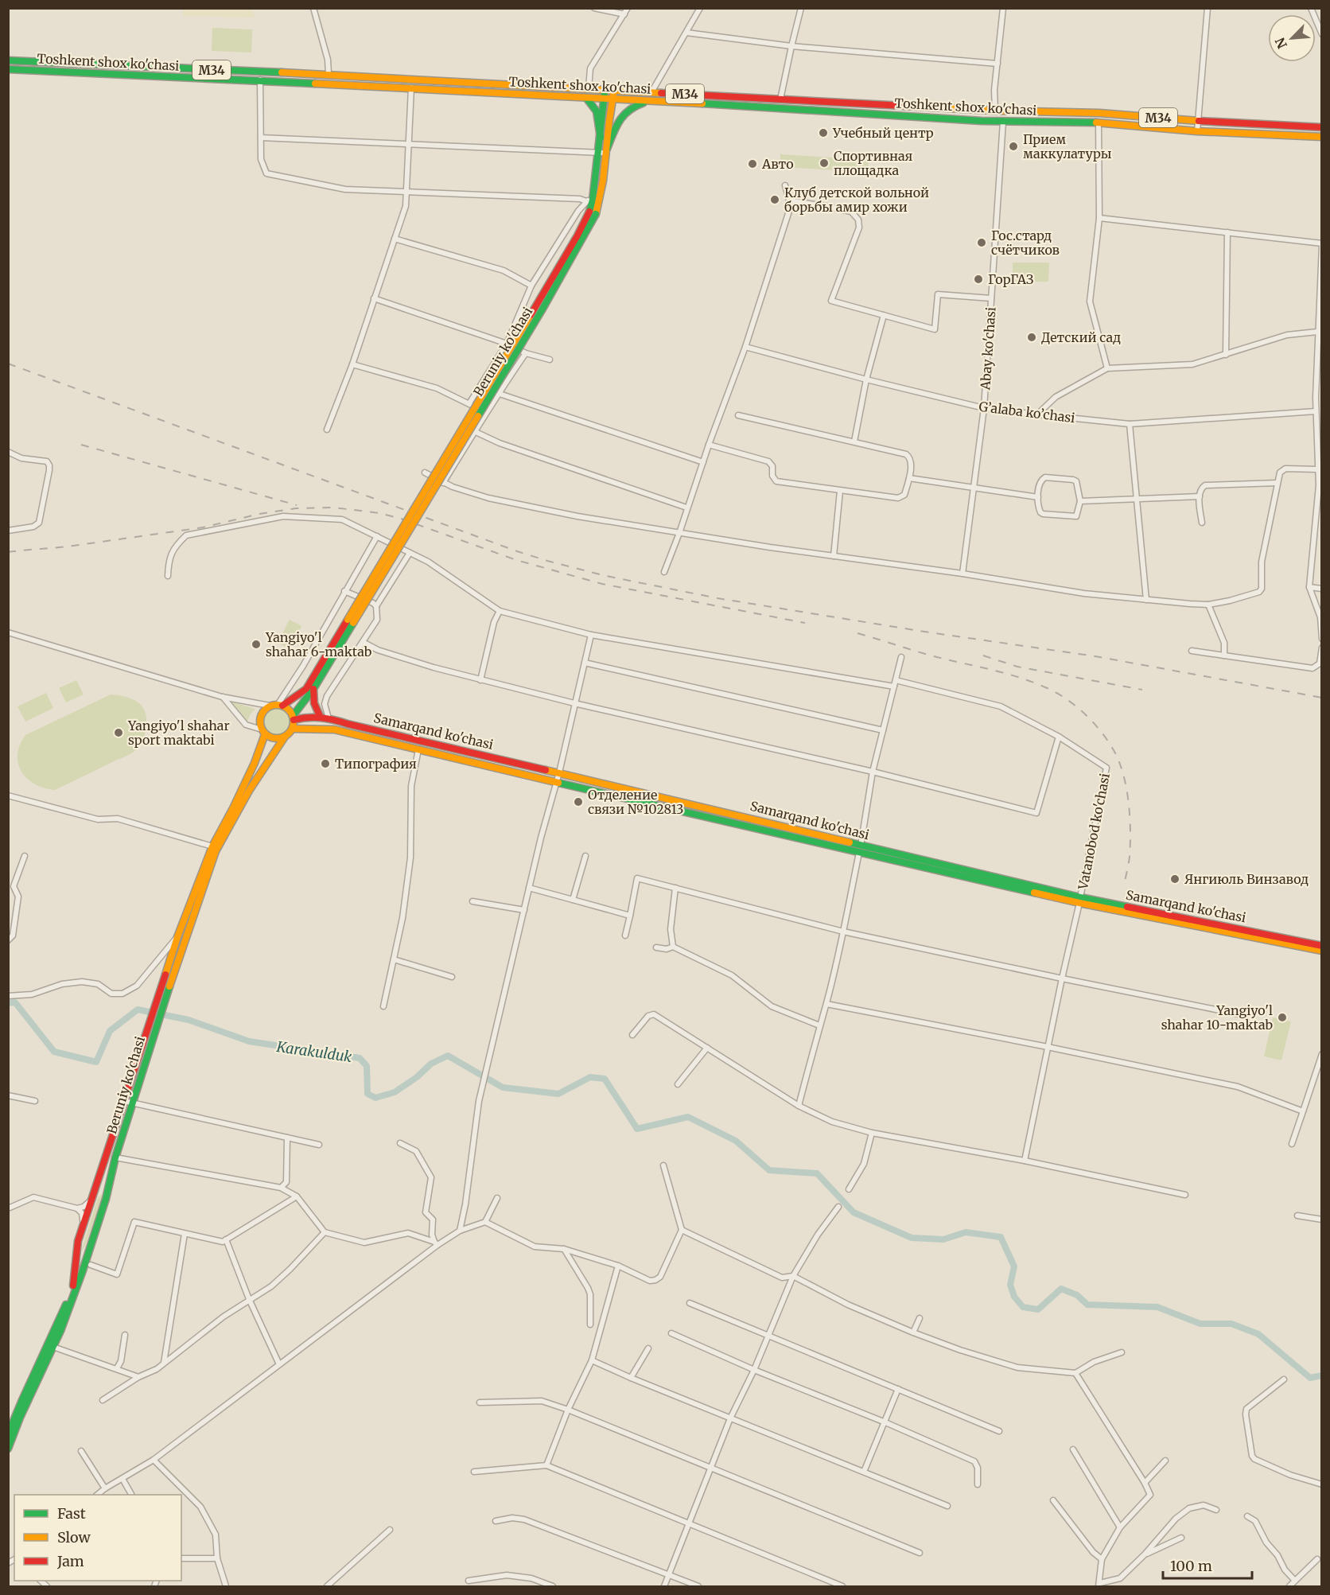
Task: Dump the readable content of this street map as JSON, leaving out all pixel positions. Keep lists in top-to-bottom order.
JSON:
{
  "streets": {
    "main road": [
      "Toshkent shox ko'chasi",
      "M34",
      "Beruniy ko'chasi",
      "Samarqand ko'chasi"
    ],
    "street": ["Abay ko'chasi", "G’alaba ko’chasi", "Vatanobod ko'chasi"]
  },
  "crossings": [
    ["Toshkent shox ko'chasi", "M34"],
    ["Toshkent shox ko'chasi", "Abay ko'chasi"],
    ["Toshkent shox ko'chasi", "Beruniy ko'chasi"],
    ["Abay ko'chasi", "G’alaba ko’chasi"],
    ["Beruniy ko'chasi", "Samarqand ko'chasi"],
    ["Samarqand ko'chasi", "Vatanobod ko'chasi"]
  ],
  "water": ["Karakulduk"],
  "places": [
    "Учебный центр",
    "Прием маккулатуры",
    "Спортивная площадка",
    "Авто",
    "Клуб детской вольной борьбы амир хожи",
    "Гос.стард счётчиков",
    "ГорГАЗ",
    "Детский сад",
    "Yangiyo'l shahar 6-maktab",
    "Yangiyo'l shahar sport maktabi",
    "Типография",
    "Отделение связи №102813",
    "Янгиюль Винзавод",
    "Yangiyo'l shahar 10-maktab"
  ],
  "legend": ["Fast", "Slow", "Jam"],
  "scale_bar": "100 m",
  "north": "bottom left"
}
